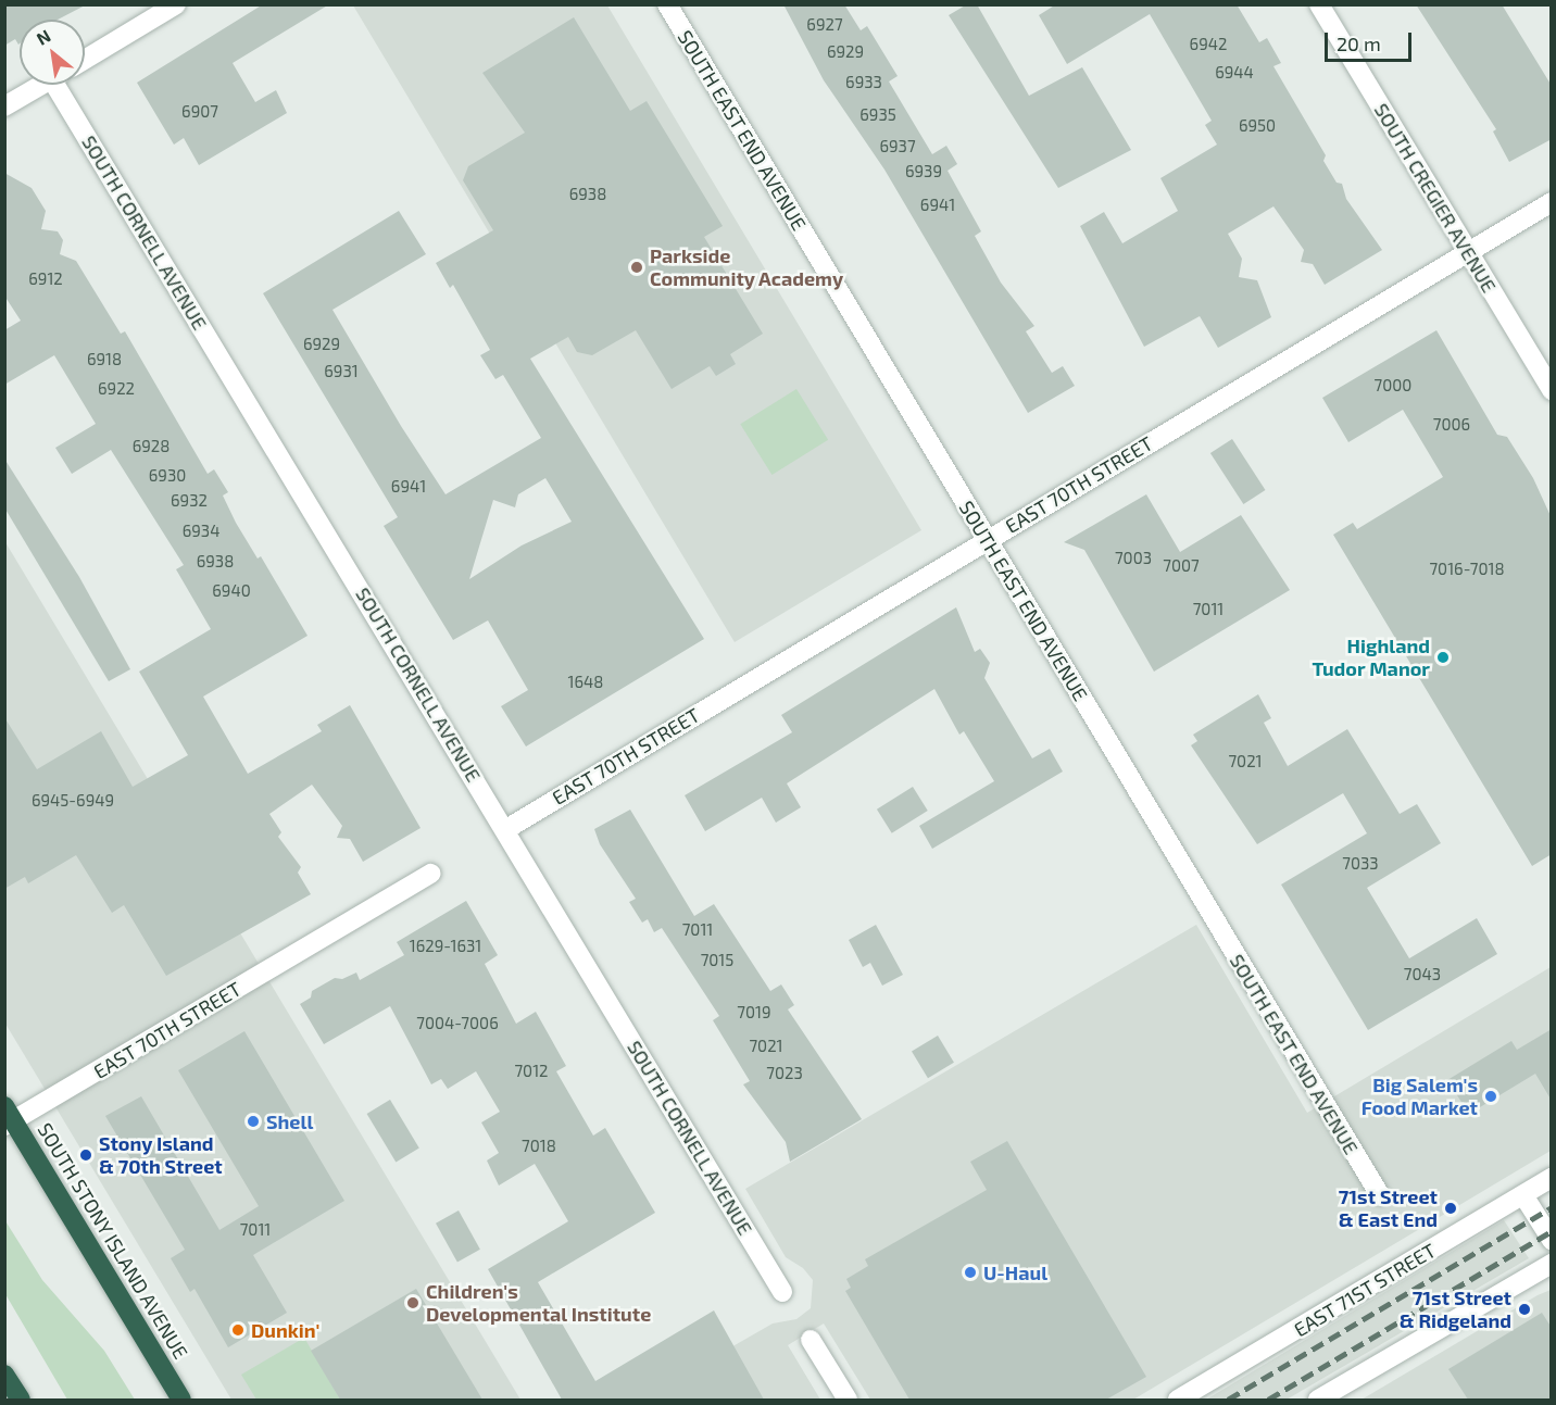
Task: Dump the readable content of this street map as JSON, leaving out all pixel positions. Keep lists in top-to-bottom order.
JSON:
{
  "streets": {
    "highway": ["SOUTH STONY ISLAND AVENUE"],
    "street": [
      "SOUTH EAST END AVENUE",
      "SOUTH CREGIER AVENUE",
      "SOUTH CORNELL AVENUE",
      "EAST 70TH STREET",
      "EAST 71ST STREET"
    ]
  },
  "crossings": [
    ["SOUTH EAST END AVENUE", "EAST 70TH STREET"],
    ["SOUTH CREGIER AVENUE", "EAST 70TH STREET"],
    ["SOUTH CORNELL AVENUE", "EAST 70TH STREET"],
    ["EAST 70TH STREET", "SOUTH STONY ISLAND AVENUE"]
  ],
  "places": [
    "Parkside Community Academy",
    "Highland Tudor Manor",
    "Big Salem's Food Market",
    "Shell",
    "Stony Island & 70th Street",
    "71st Street & East End",
    "U-Haul",
    "Children's Developmental Institute",
    "71st Street & Ridgeland",
    "Dunkin'"
  ],
  "house_numbers": [
    "6927",
    "6942",
    "6929",
    "6944",
    "6933",
    "6907",
    "6935",
    "6950",
    "6937",
    "6939",
    "6938",
    "6941",
    "6912",
    "6929",
    "6918",
    "6931",
    "7000",
    "6922",
    "7006",
    "6928",
    "6930",
    "6941",
    "6932",
    "6934",
    "7003",
    "6938",
    "7007",
    "7016-7018",
    "6940",
    "7011",
    "1648",
    "7021",
    "6945-6949",
    "7033",
    "7011",
    "1629-1631",
    "7015",
    "7043",
    "7019",
    "7004-7006",
    "7021",
    "7012",
    "7023",
    "7018",
    "7011"
  ],
  "scale_bar": "20 m",
  "north": "top left"
}
